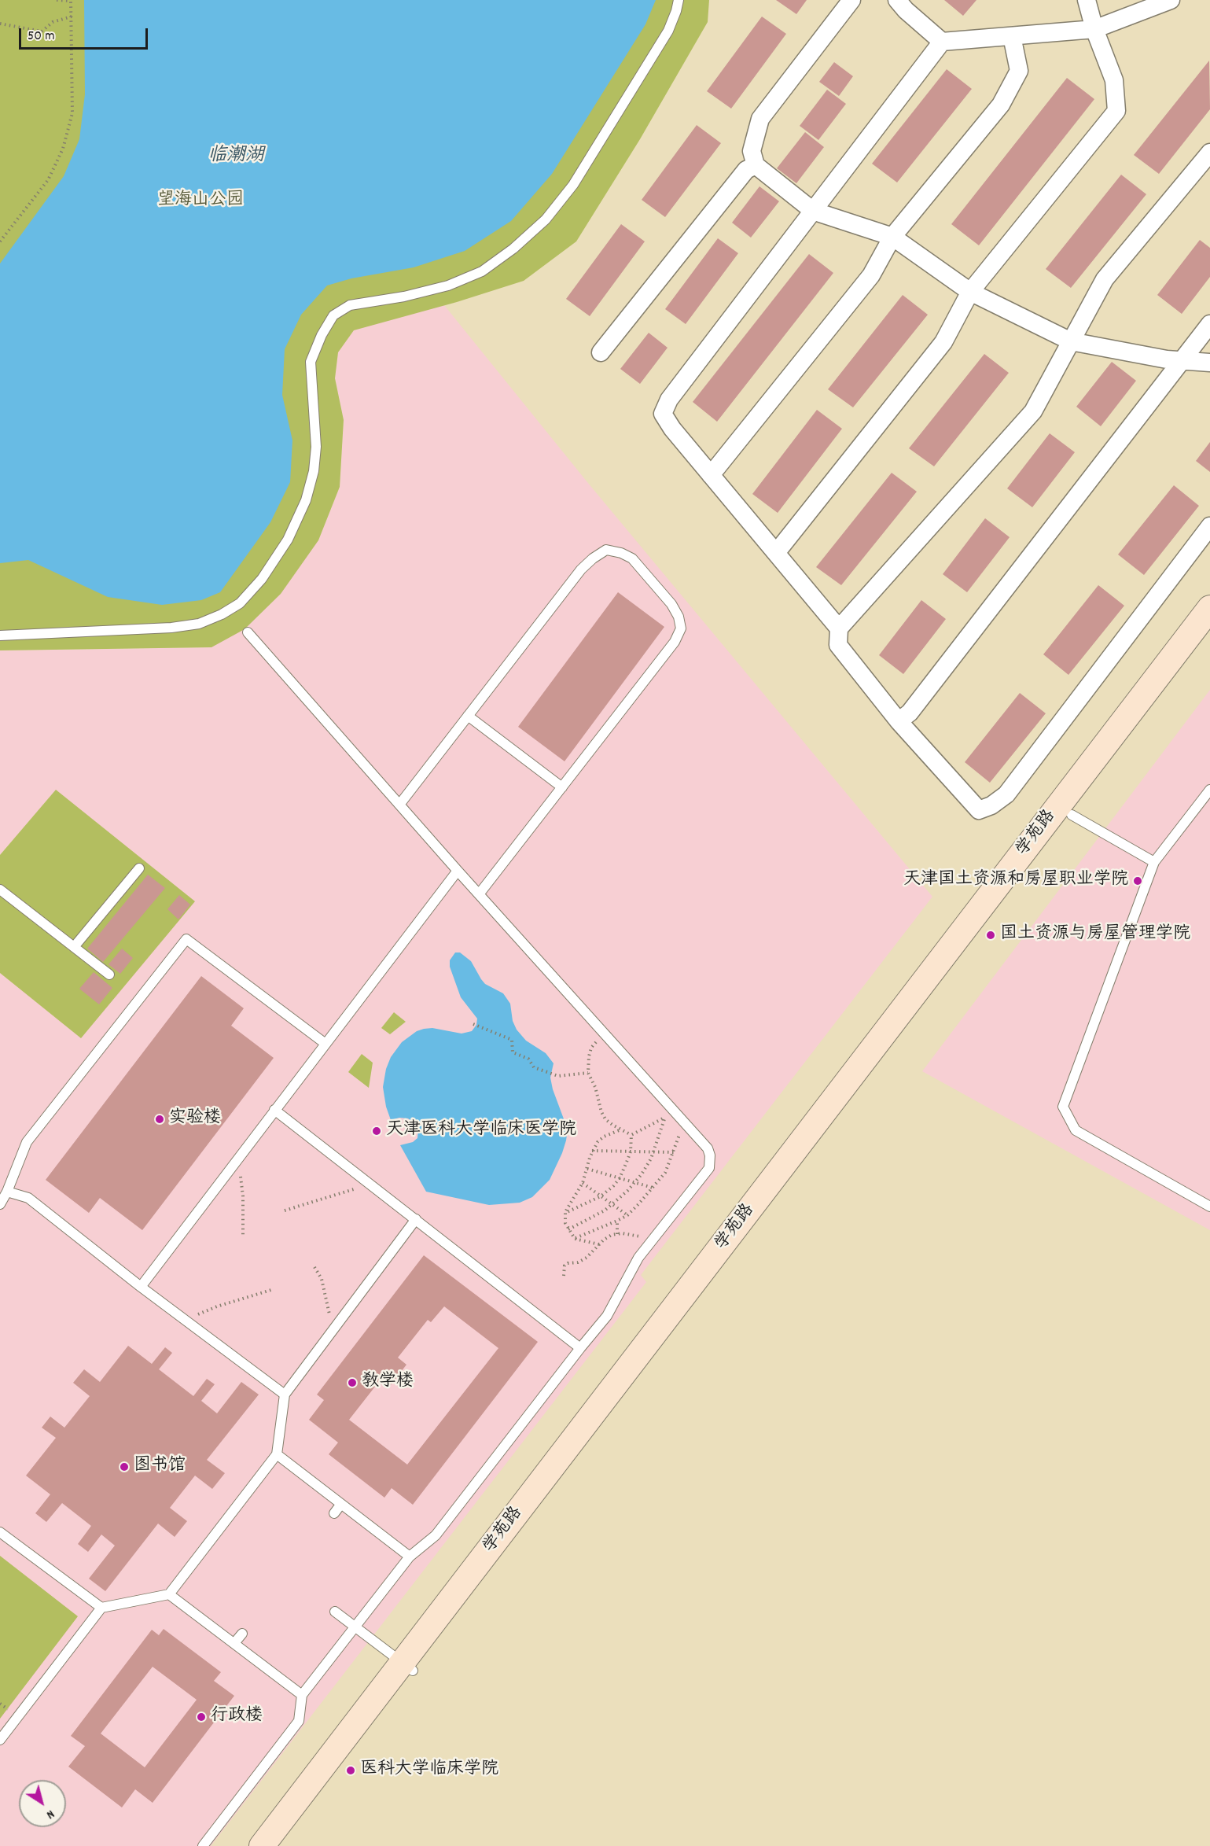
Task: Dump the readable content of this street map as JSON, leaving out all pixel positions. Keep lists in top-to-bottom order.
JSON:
{
  "streets": {
    "street": ["学苑路"]
  },
  "water": ["临潮湖"],
  "parks": ["望海山公园"],
  "places": [
    "天津国土资源和房屋职业学院",
    "国土资源与房屋管理学院",
    "实验楼",
    "天津医科大学临床医学院",
    "教学楼",
    "图书馆",
    "行政楼",
    "医科大学临床学院"
  ],
  "scale_bar": "50 m",
  "north": "bottom right"
}
